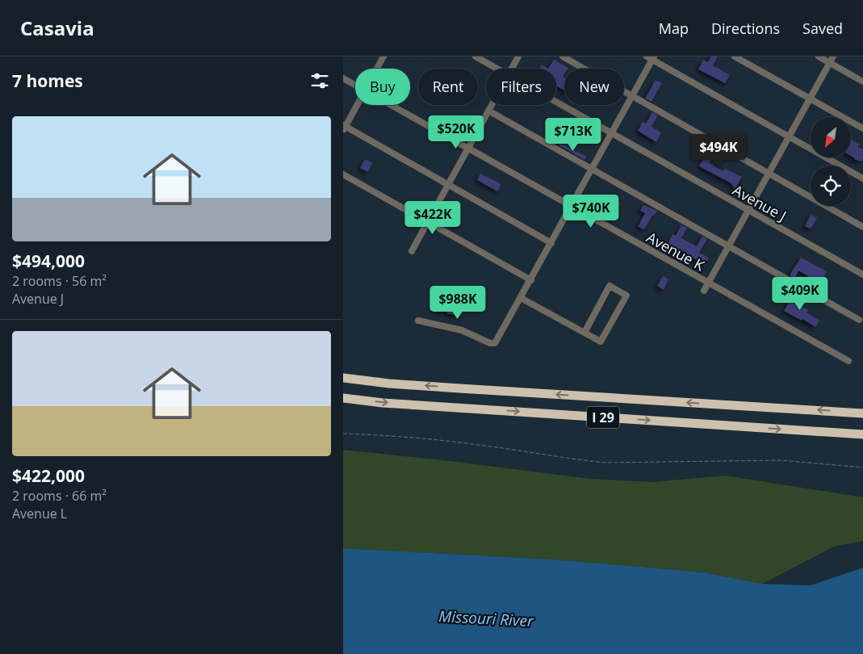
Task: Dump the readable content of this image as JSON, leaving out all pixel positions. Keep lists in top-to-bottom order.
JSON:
{
  "streets": {
    "highway": ["I 29"],
    "street": ["Avenue J", "Avenue K"]
  },
  "water": ["Missouri River"],
  "north": "bottom left",
  "page": {
    "header": "Casavia",
    "nav": ["Map", "Directions", "Saved"],
    "heading": "7 homes",
    "chip": [
      "Buy",
      "Rent",
      "Filters",
      "New"
    ],
    "list": [
      {
        "name": "$494,000",
        "note": "2 rooms · 56 m² · Avenue J"
      },
      {
        "name": "$422,000",
        "note": "2 rooms · 66 m² · Avenue L"
      }
    ],
    "price": [
      "$520K",
      "$713K",
      "$494K",
      "$740K",
      "$422K",
      "$409K",
      "$988K"
    ]
  }
}
